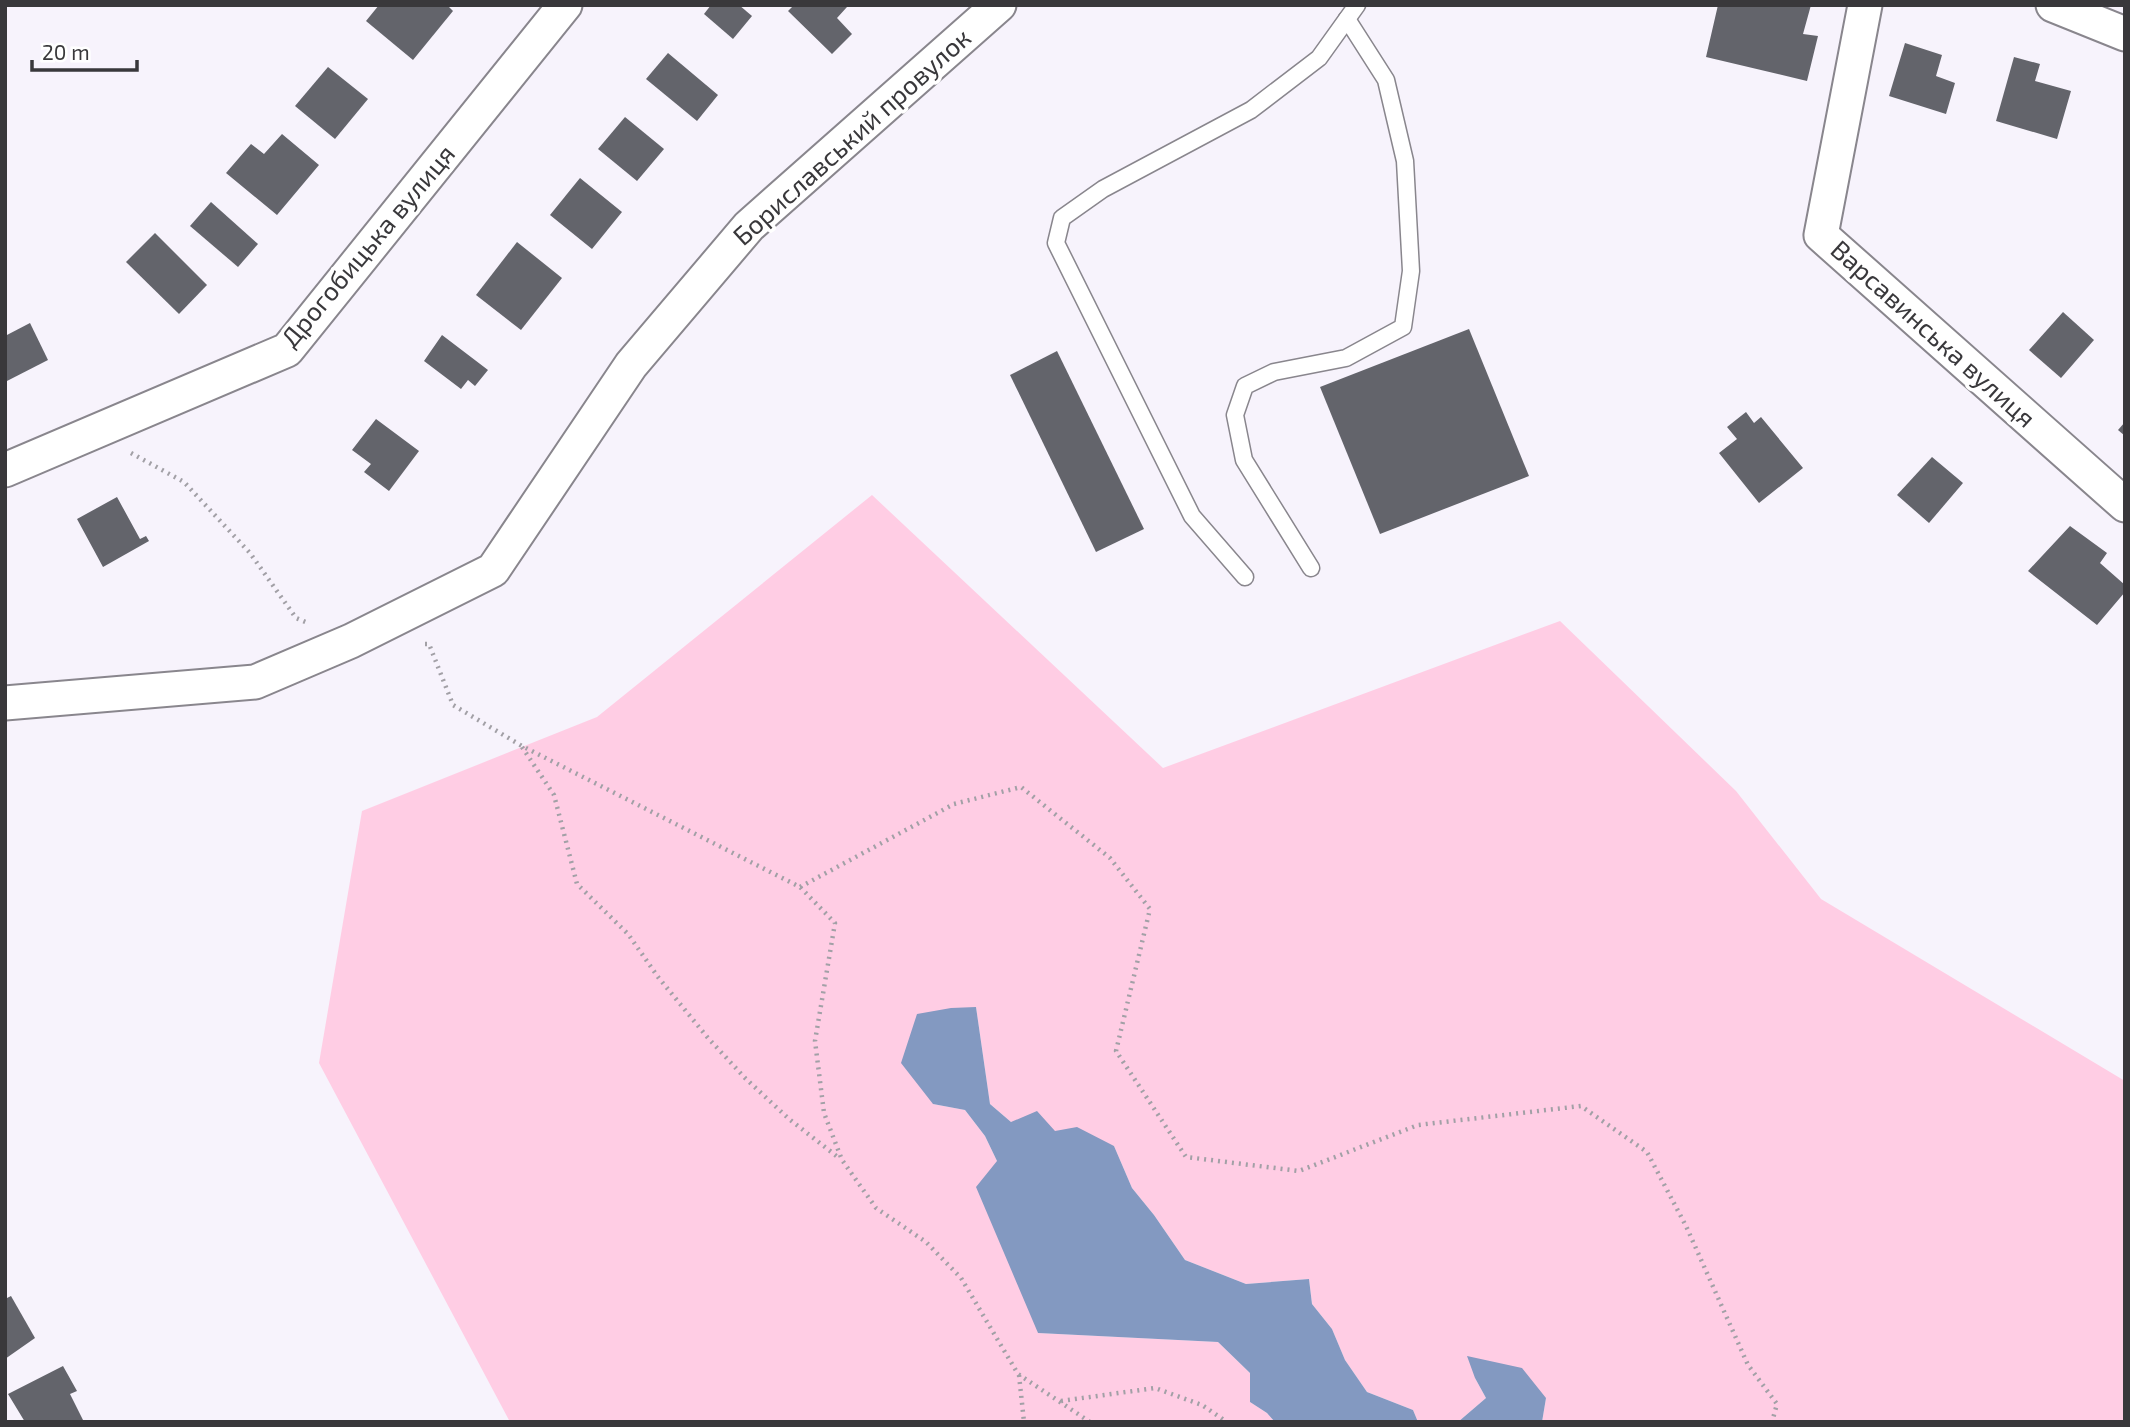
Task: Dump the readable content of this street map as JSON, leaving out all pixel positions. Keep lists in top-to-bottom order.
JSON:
{
  "streets": {
    "street": ["Бориславський провулок", "Дрогобицька вулиця", "Варсавинська вулиця"]
  },
  "scale_bar": "20 m"
}
